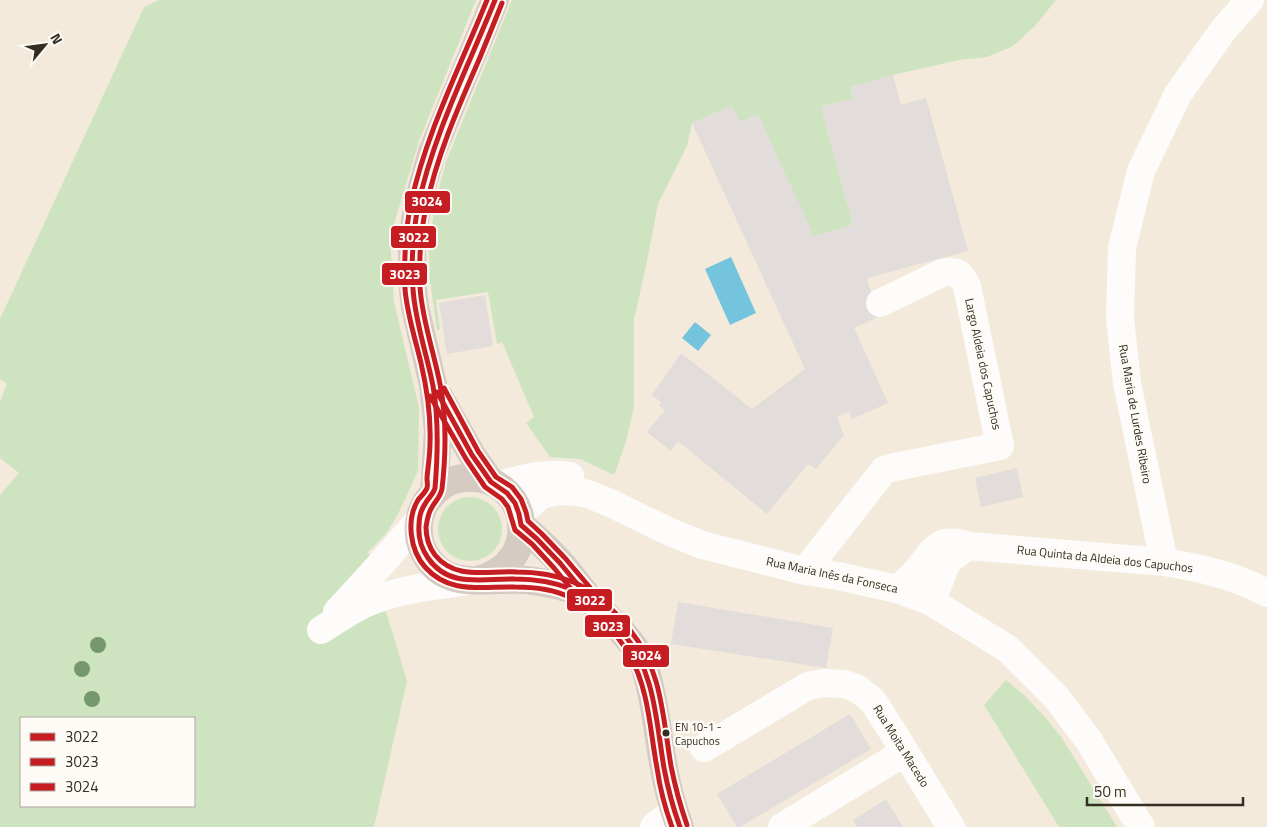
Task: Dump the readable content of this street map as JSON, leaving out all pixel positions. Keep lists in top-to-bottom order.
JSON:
{
  "streets": {
    "street": [
      "Largo Aldeia dos Capuchos",
      "Rua Maria de Lurdes Ribeiro",
      "Rua Quinta da Aldeia dos Capuchos",
      "Rua Maria Inês da Fonseca",
      "Rua Moita Macedo"
    ]
  },
  "crossings": [
    ["Largo Aldeia dos Capuchos", "Rua Maria Inês da Fonseca"],
    ["Rua Maria de Lurdes Ribeiro", "Rua Quinta da Aldeia dos Capuchos"],
    ["Rua Quinta da Aldeia dos Capuchos", "Rua Maria Inês da Fonseca"]
  ],
  "places": ["EN 10-1 - Capuchos"],
  "lines": ["transit line 3022", "transit line 3023", "transit line 3024"],
  "legend": ["3022", "3023", "3024"],
  "scale_bar": "50 m",
  "north": "top right"
}
